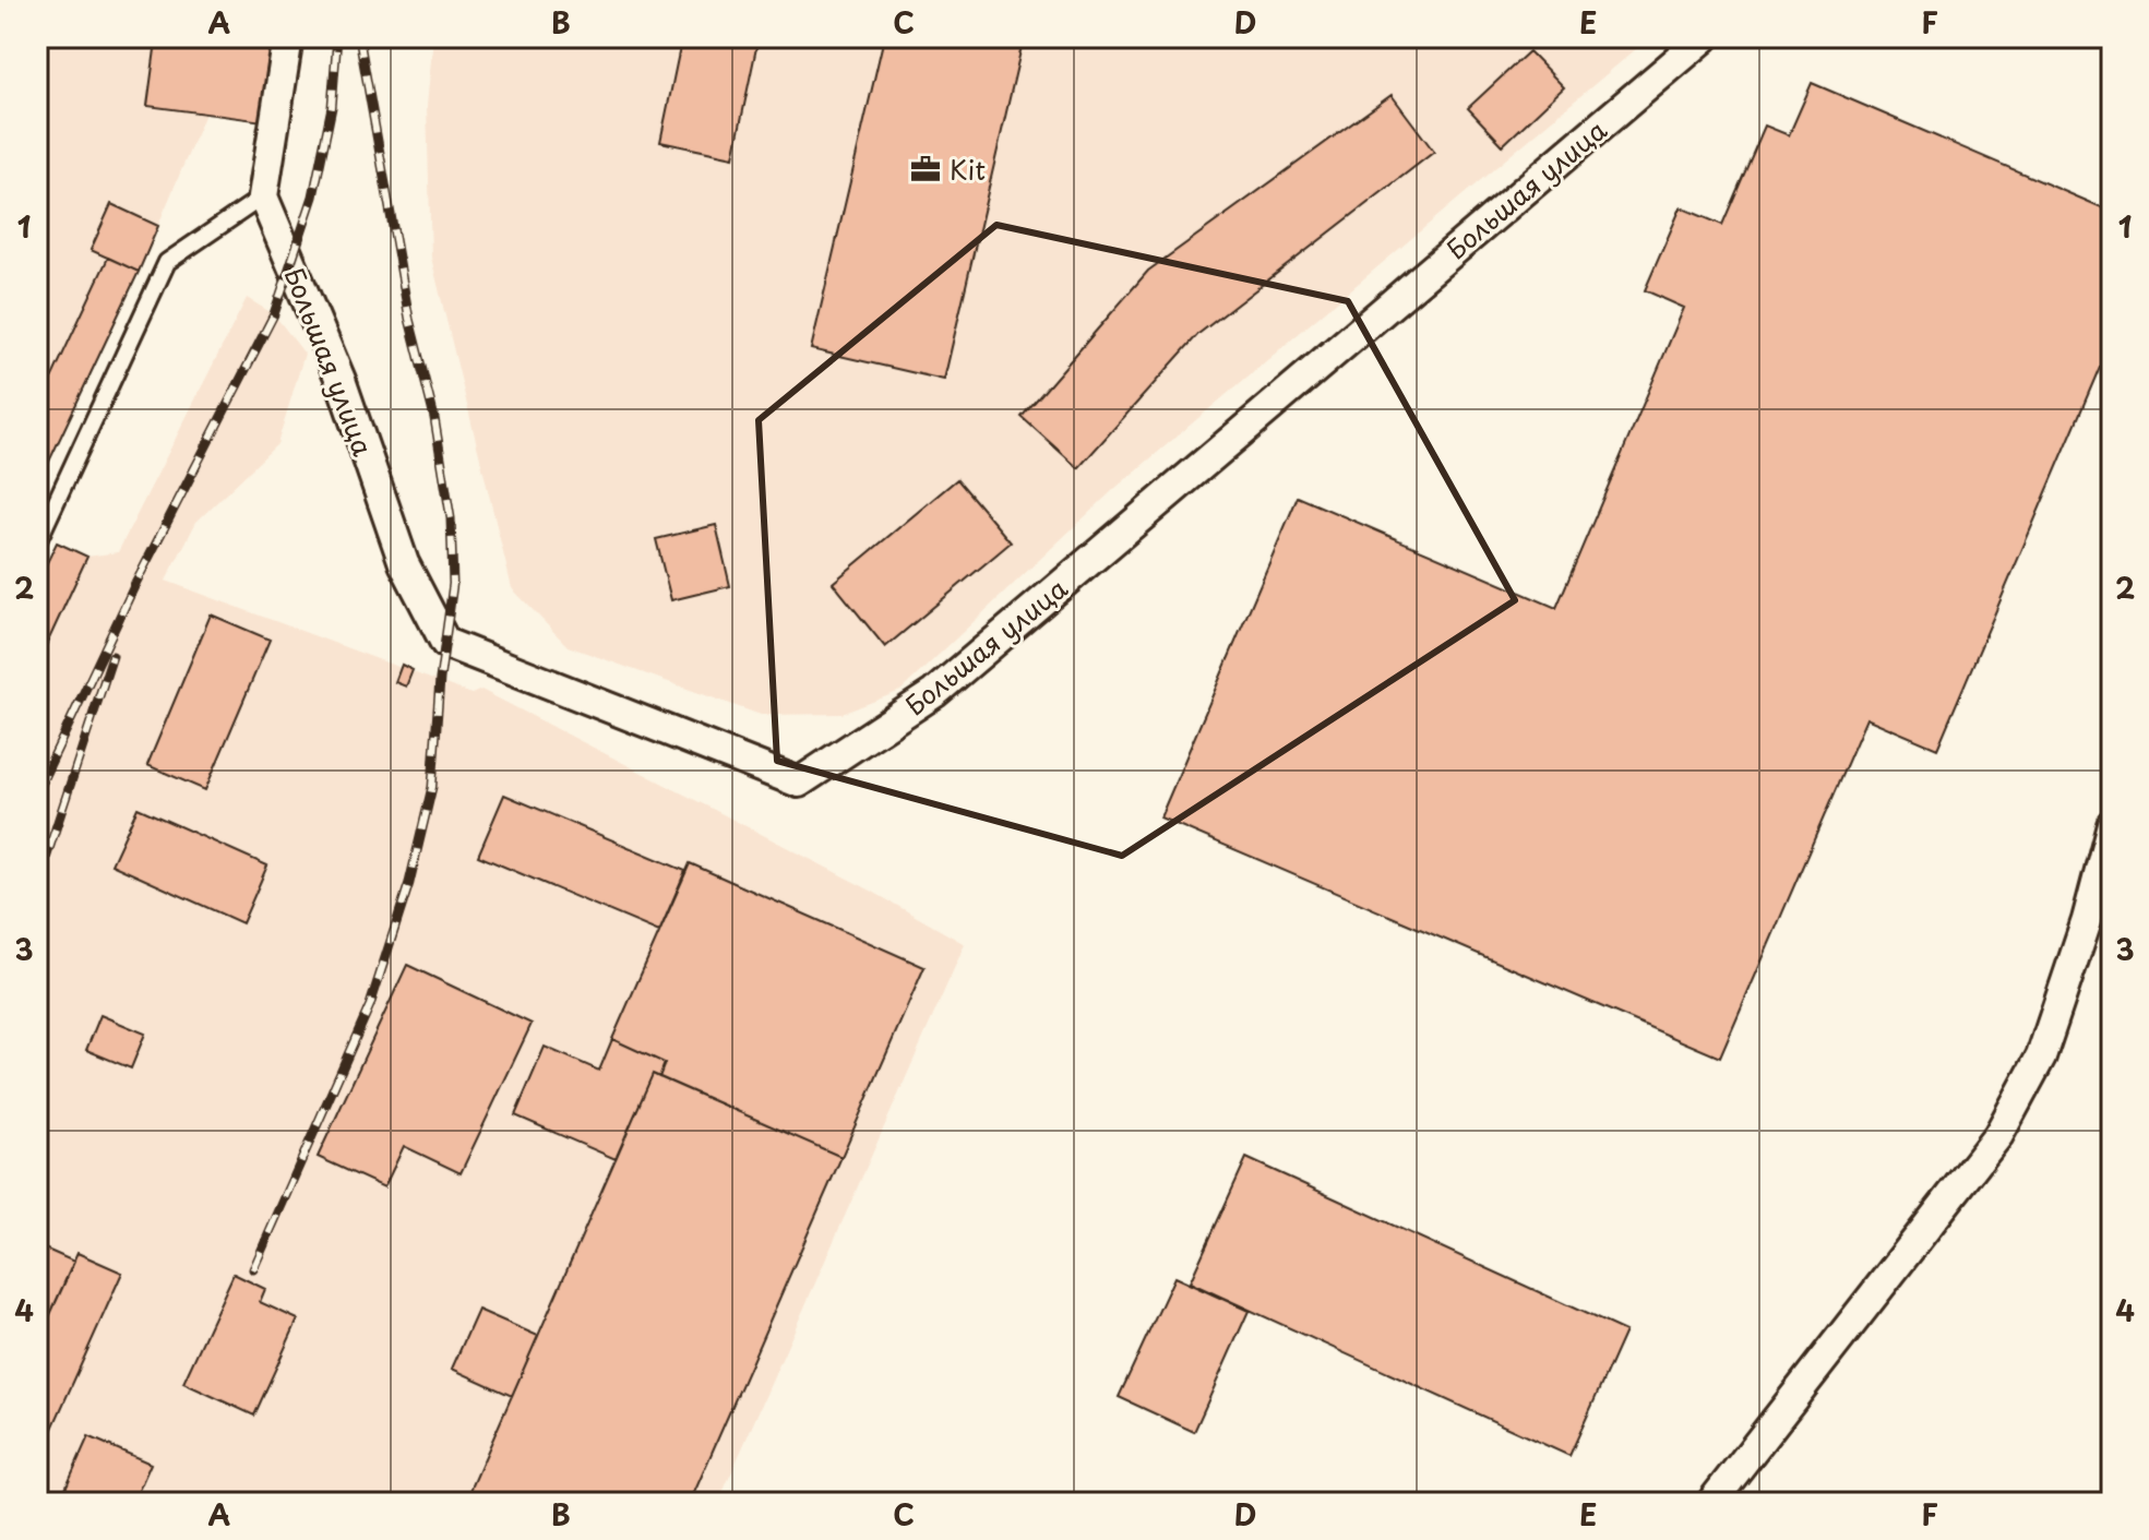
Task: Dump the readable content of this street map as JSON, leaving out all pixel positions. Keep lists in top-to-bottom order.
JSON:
{
  "streets": {
    "street": ["Большая улица"]
  },
  "places": {
    "office": ["Kit"]
  },
  "grid": {
    "columns": [
      "A",
      "B",
      "C",
      "D",
      "E",
      "F"
    ],
    "rows": [
      "1",
      "2",
      "3",
      "4"
    ]
  }
}
